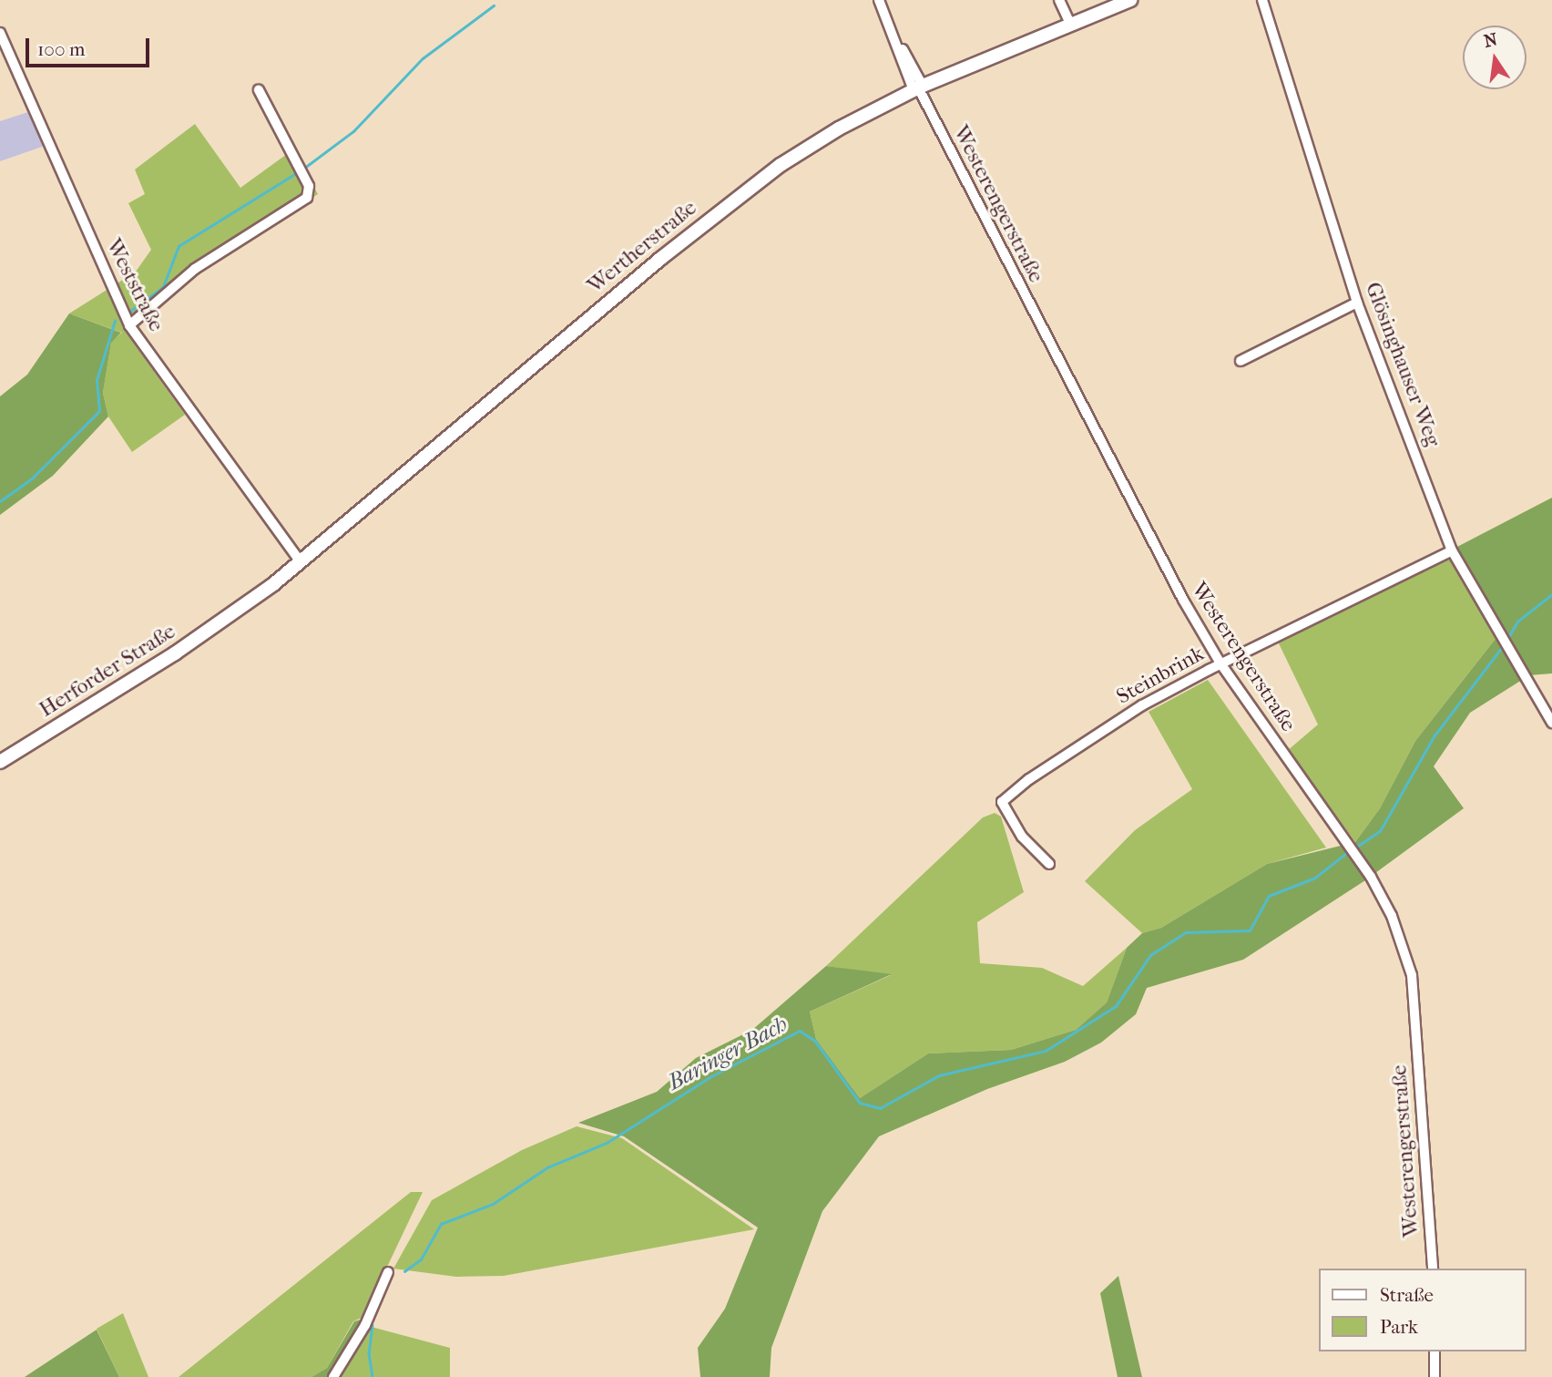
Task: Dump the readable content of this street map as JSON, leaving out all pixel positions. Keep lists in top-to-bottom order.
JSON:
{
  "streets": {
    "main road": ["Wertherstraße", "Herforder Straße"],
    "street": [
      "Westerengerstraße",
      "Weststraße",
      "Glösinghauser Weg",
      "Steinbrink"
    ]
  },
  "crossings": [
    ["Westerengerstraße", "Wertherstraße"],
    ["Westerengerstraße", "Steinbrink"],
    ["Wertherstraße", "Weststraße"],
    ["Wertherstraße", "Herforder Straße"],
    ["Glösinghauser Weg", "Steinbrink"]
  ],
  "water": ["Baringer Bach"],
  "legend": ["Straße", "Park"],
  "scale_bar": "100 m",
  "north": "top"
}
